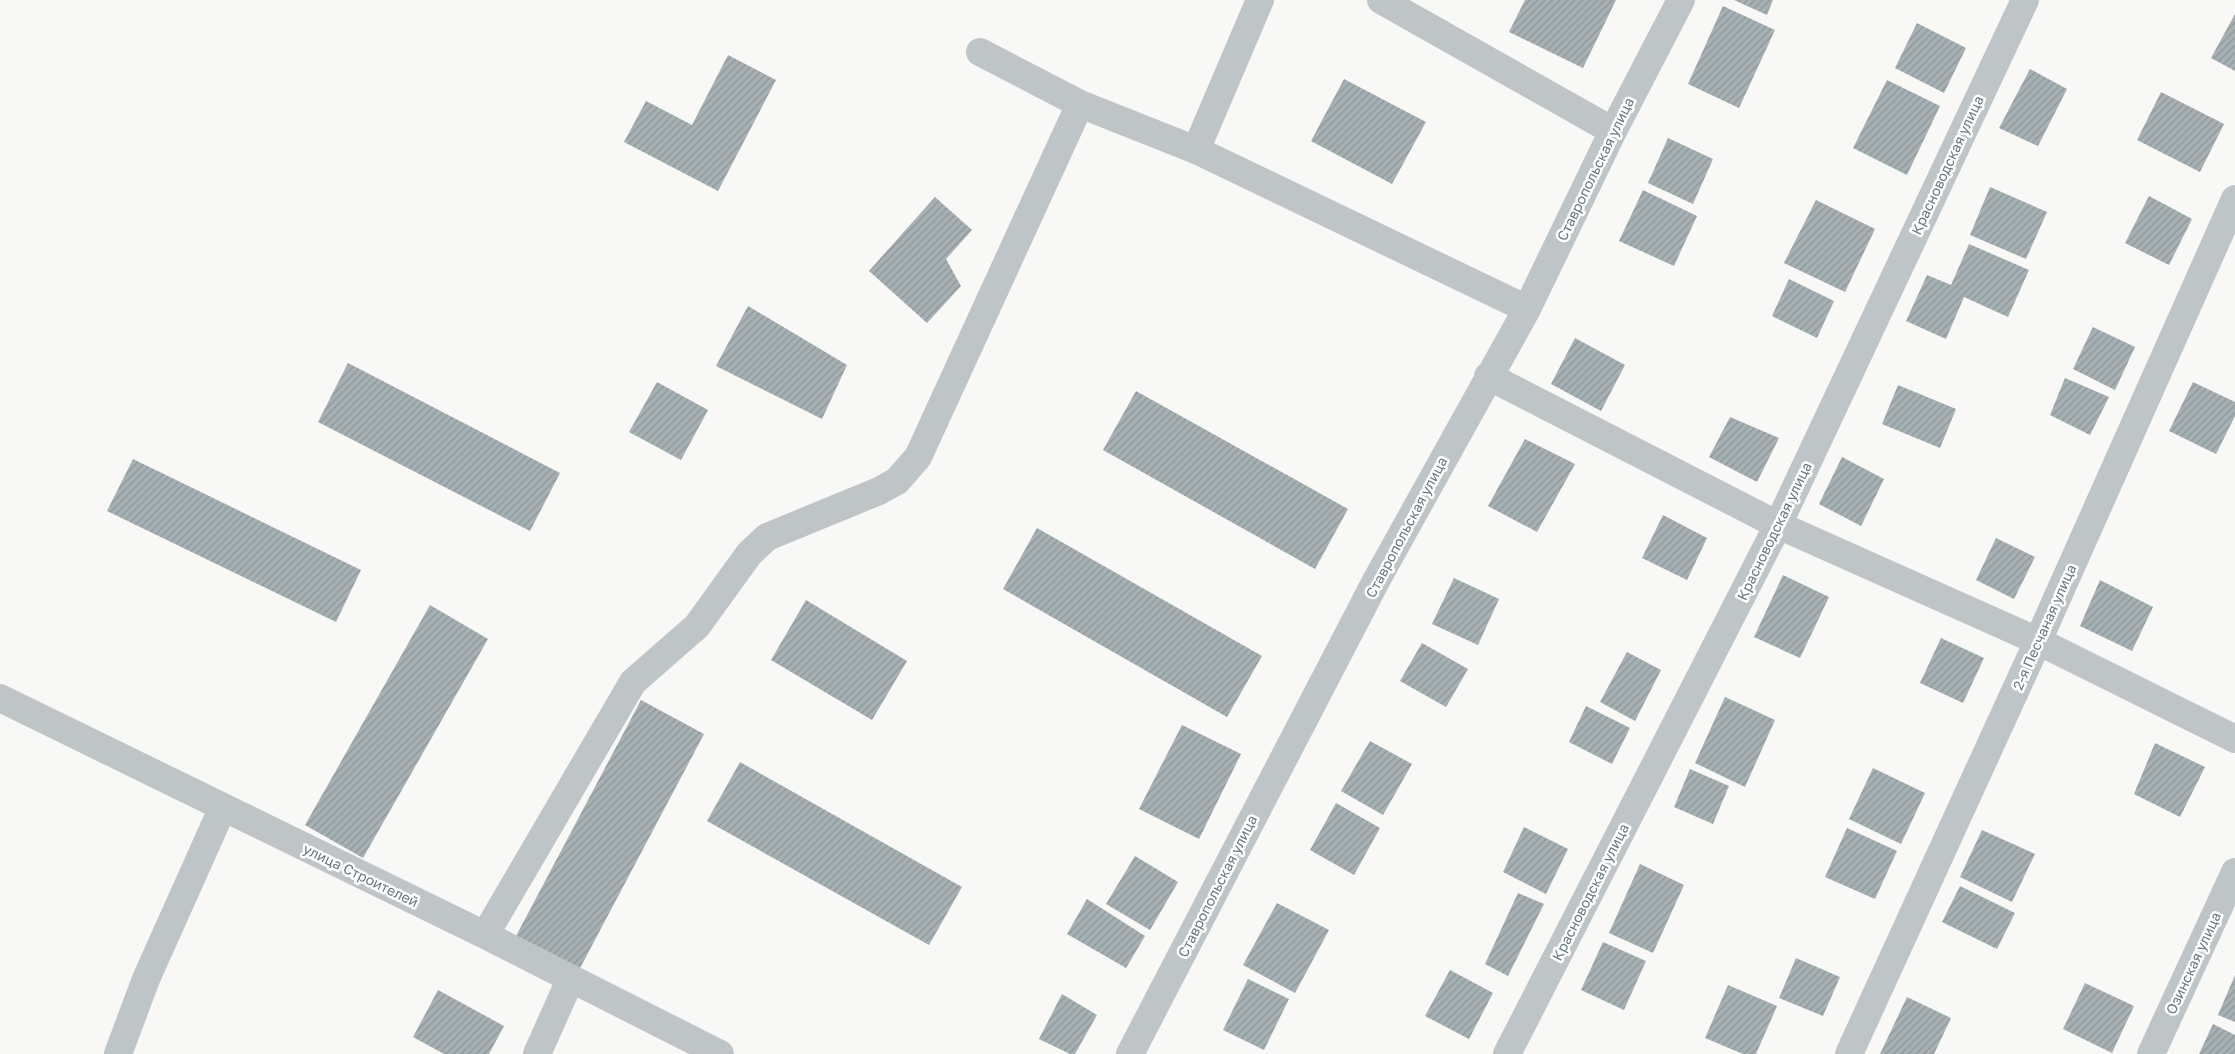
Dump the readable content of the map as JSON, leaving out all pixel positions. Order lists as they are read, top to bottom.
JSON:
{
  "streets": {
    "street": [
      "Красноводская улица",
      "Ставропольская улица",
      "2-я Песчаная улица",
      "улица Строителей",
      "Озинская улица"
    ]
  }
}
